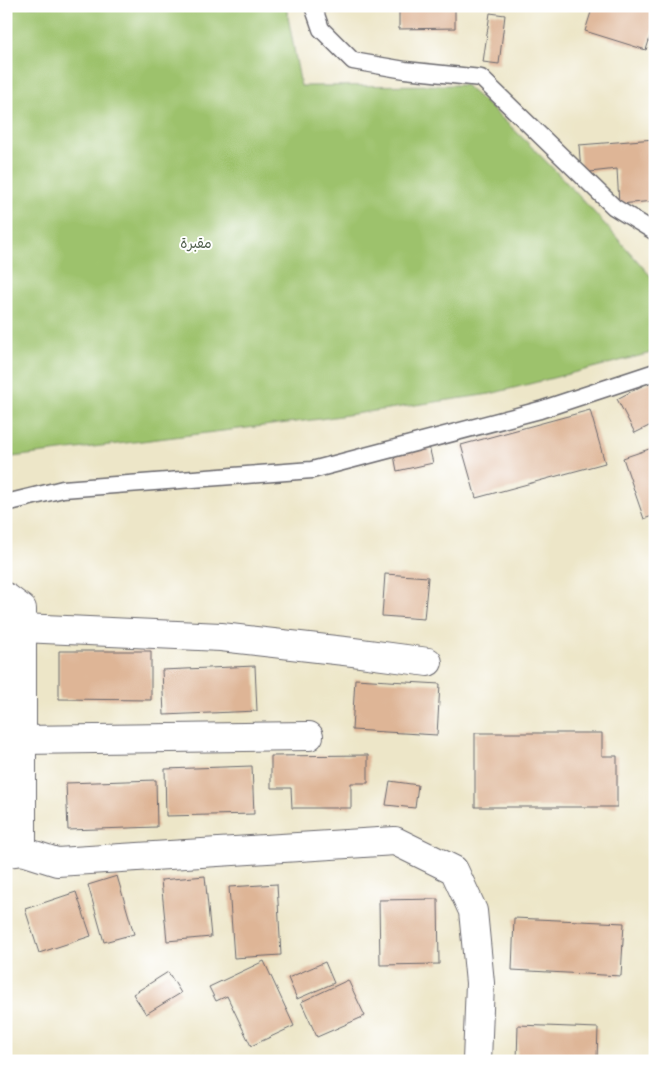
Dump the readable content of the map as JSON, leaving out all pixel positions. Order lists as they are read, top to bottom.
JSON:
{
  "parks": ["مقبرة"]
}
